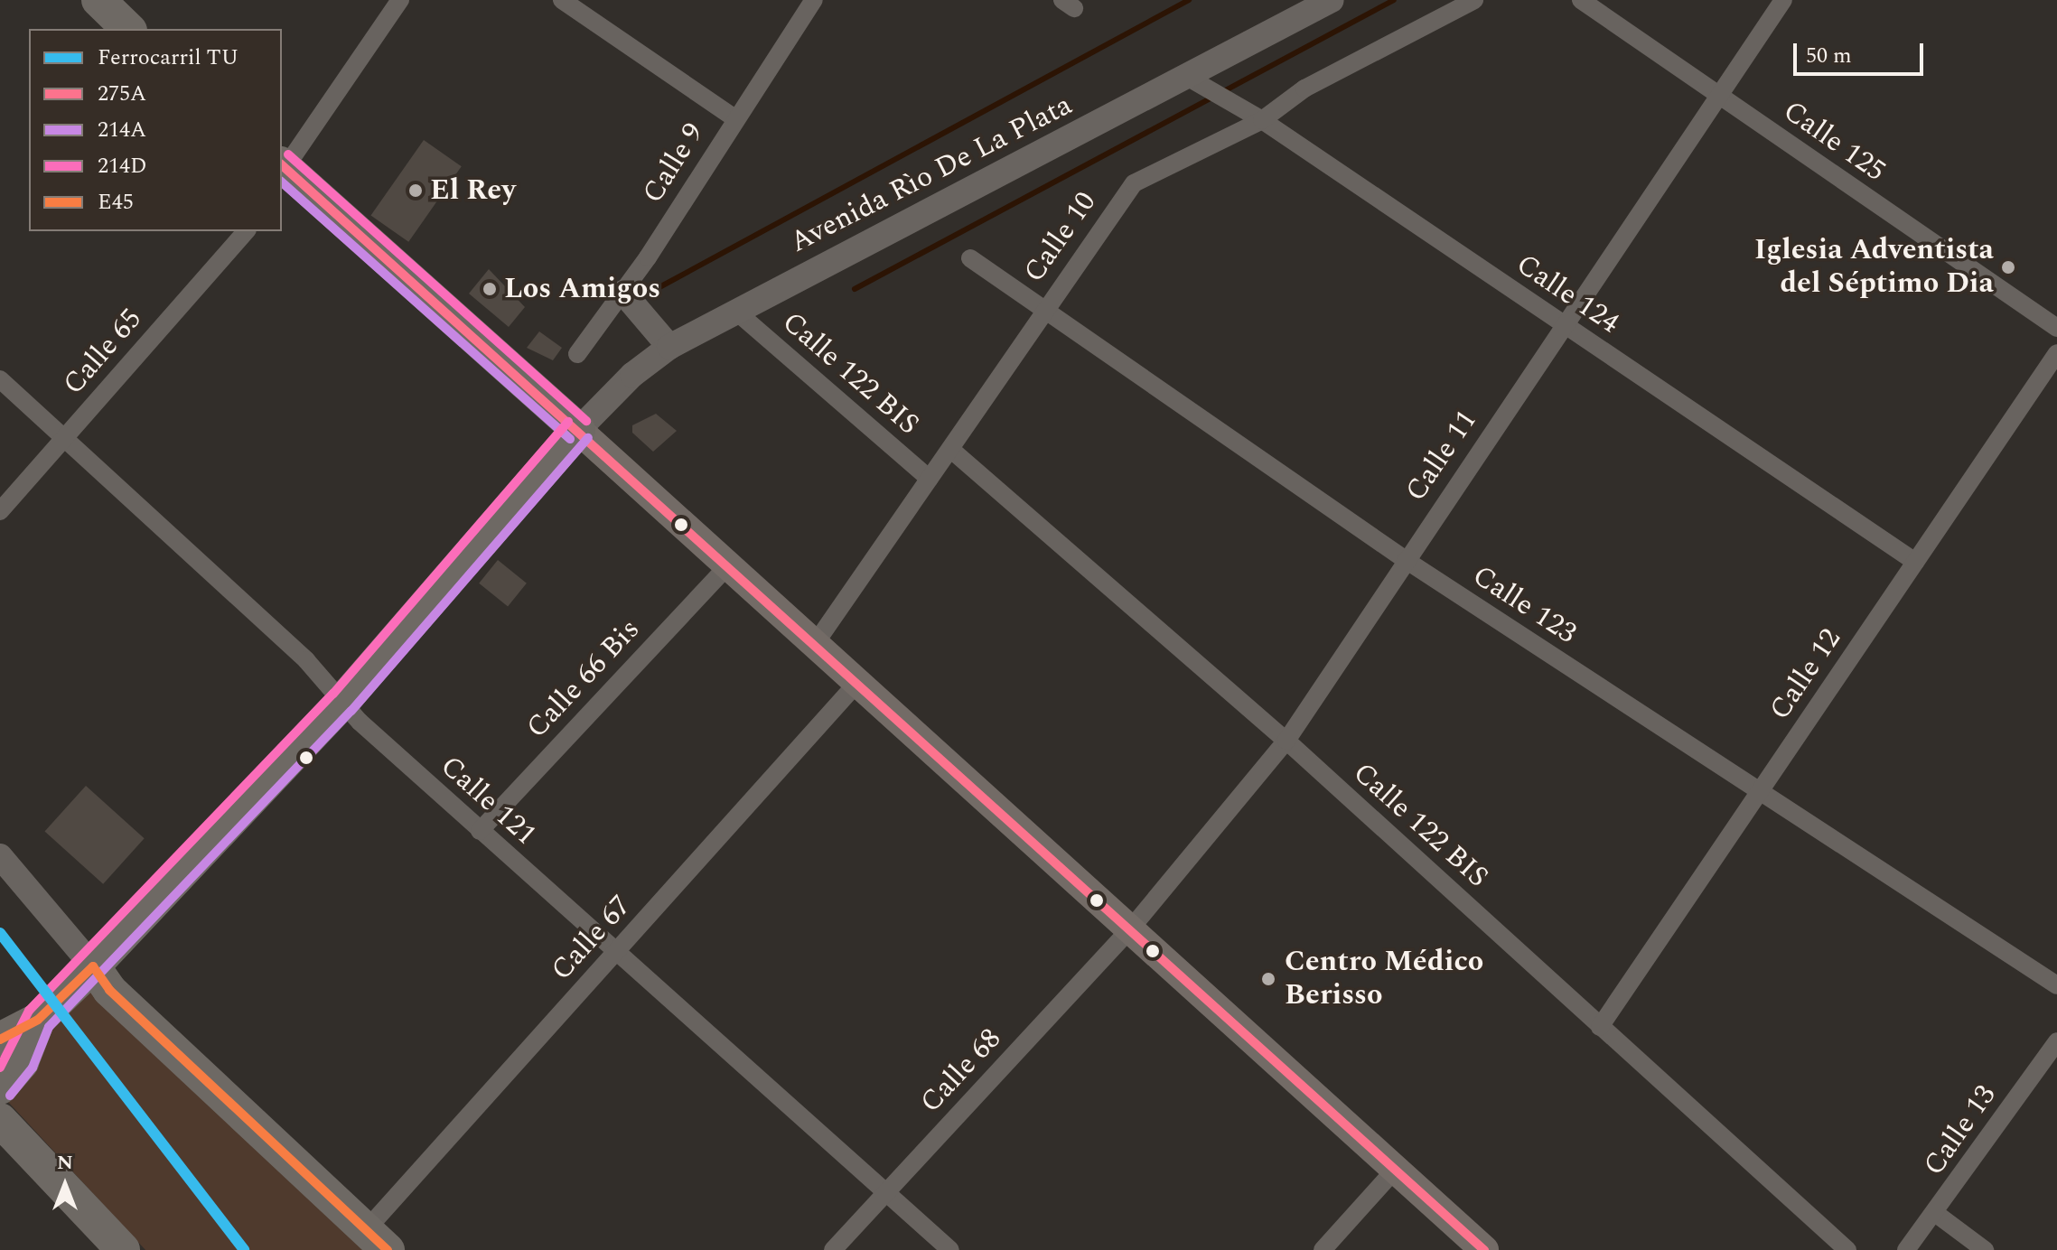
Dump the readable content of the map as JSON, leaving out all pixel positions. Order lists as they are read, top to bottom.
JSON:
{
  "streets": {
    "main road": ["Avenida Rìo De La Plata"],
    "street": [
      "Calle 125",
      "Calle 9",
      "Calle 10",
      "Calle 124",
      "Calle 65",
      "Calle 122 BIS",
      "Calle 11",
      "Calle 123",
      "Calle 12",
      "Calle 66 Bis",
      "Calle 121",
      "Calle 67",
      "Calle 68",
      "Calle 13"
    ]
  },
  "crossings": [
    ["Calle 125", "Calle 11"],
    ["Avenida Rìo De La Plata", "Calle 124"],
    ["Avenida Rìo De La Plata", "Calle 122 BIS"],
    ["Calle 10", "Calle 124"],
    ["Calle 10", "Calle 122 BIS"],
    ["Calle 10", "Calle 123"],
    ["Calle 124", "Calle 11"],
    ["Calle 124", "Calle 12"],
    ["Calle 65", "Calle 121"],
    ["Calle 122 BIS", "Calle 11"],
    ["Calle 122 BIS", "Calle 12"],
    ["Calle 11", "Calle 123"],
    ["Calle 11", "Calle 68"],
    ["Calle 123", "Calle 12"],
    ["Calle 66 Bis", "Calle 121"],
    ["Calle 121", "Calle 67"],
    ["Calle 121", "Calle 68"]
  ],
  "places": [
    "El Rey",
    "Iglesia Adventista del Séptimo Dia",
    "Los Amigos",
    "Centro Médico Berisso"
  ],
  "lines": [
    "transit line 214D",
    "transit line 275A",
    "transit line 214A",
    "rail line TU",
    "transit line E45"
  ],
  "legend": [
    "Ferrocarril TU",
    "275A",
    "214A",
    "214D",
    "E45"
  ],
  "scale_bar": "50 m",
  "north": "top"
}
